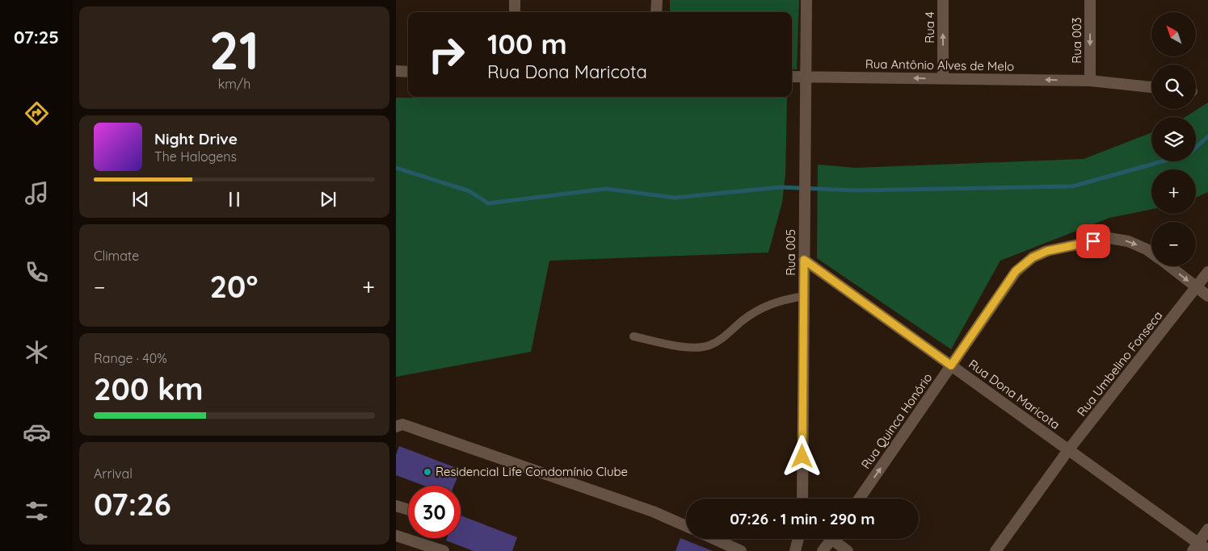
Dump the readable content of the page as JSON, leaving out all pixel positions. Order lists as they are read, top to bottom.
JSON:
{
  "streets": {
    "street": [
      "Rua 4",
      "Rua 003",
      "Rua Antônio Alves de Melo",
      "Rua 005",
      "Rua Umbelino Fonseca",
      "Rua Dona Maricota",
      "Rua Quinca Honório"
    ]
  },
  "crossings": [
    ["Rua 4", "Rua Antônio Alves de Melo"],
    ["Rua 003", "Rua Antônio Alves de Melo"],
    ["Rua Antônio Alves de Melo", "Rua 005"],
    ["Rua 005", "Rua Dona Maricota"],
    ["Rua Umbelino Fonseca", "Rua Dona Maricota"],
    ["Rua Umbelino Fonseca", "Rua Quinca Honório"],
    ["Rua Dona Maricota", "Rua Quinca Honório"]
  ],
  "one_way": [
    "Rua 4",
    "Rua 003",
    "Rua Antônio Alves de Melo",
    "Rua Quinca Honório"
  ],
  "places": ["Residencial Life Condomínio Clube"],
  "north": "top left",
  "page": {
    "tabs": "07:25",
    "tile": [
      ["21", "km/h"],
      "Climate",
      ["Range · 40%", "200 km"],
      ["Arrival", "07:26"]
    ],
    "map_buttons": ["+", "−"],
    "turn": ["100 m", "Rua Dona Maricota"],
    "song": ["Night Drive", "The Halogens"],
    "heat": ["−", "20°", "+"],
    "limit": "30",
    "trip": "07:26 · 1 min · 290 m"
  }
}
